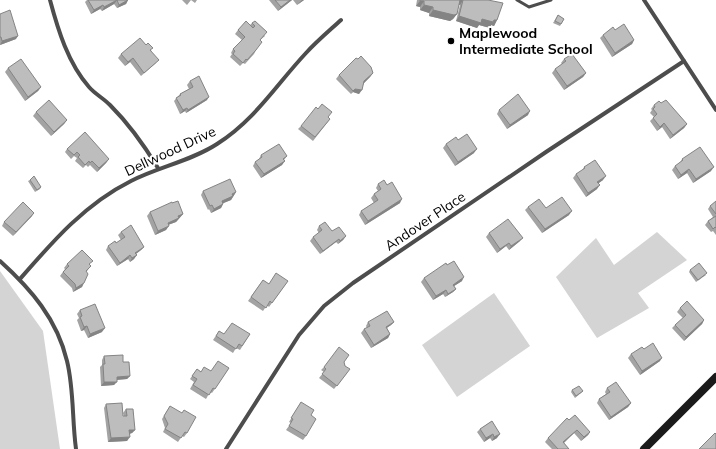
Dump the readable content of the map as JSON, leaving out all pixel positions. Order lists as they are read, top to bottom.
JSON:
{
  "streets": {
    "street": ["Dellwood Drive", "Andover Place"]
  },
  "places": ["Maplewood Intermediate School"]
}
